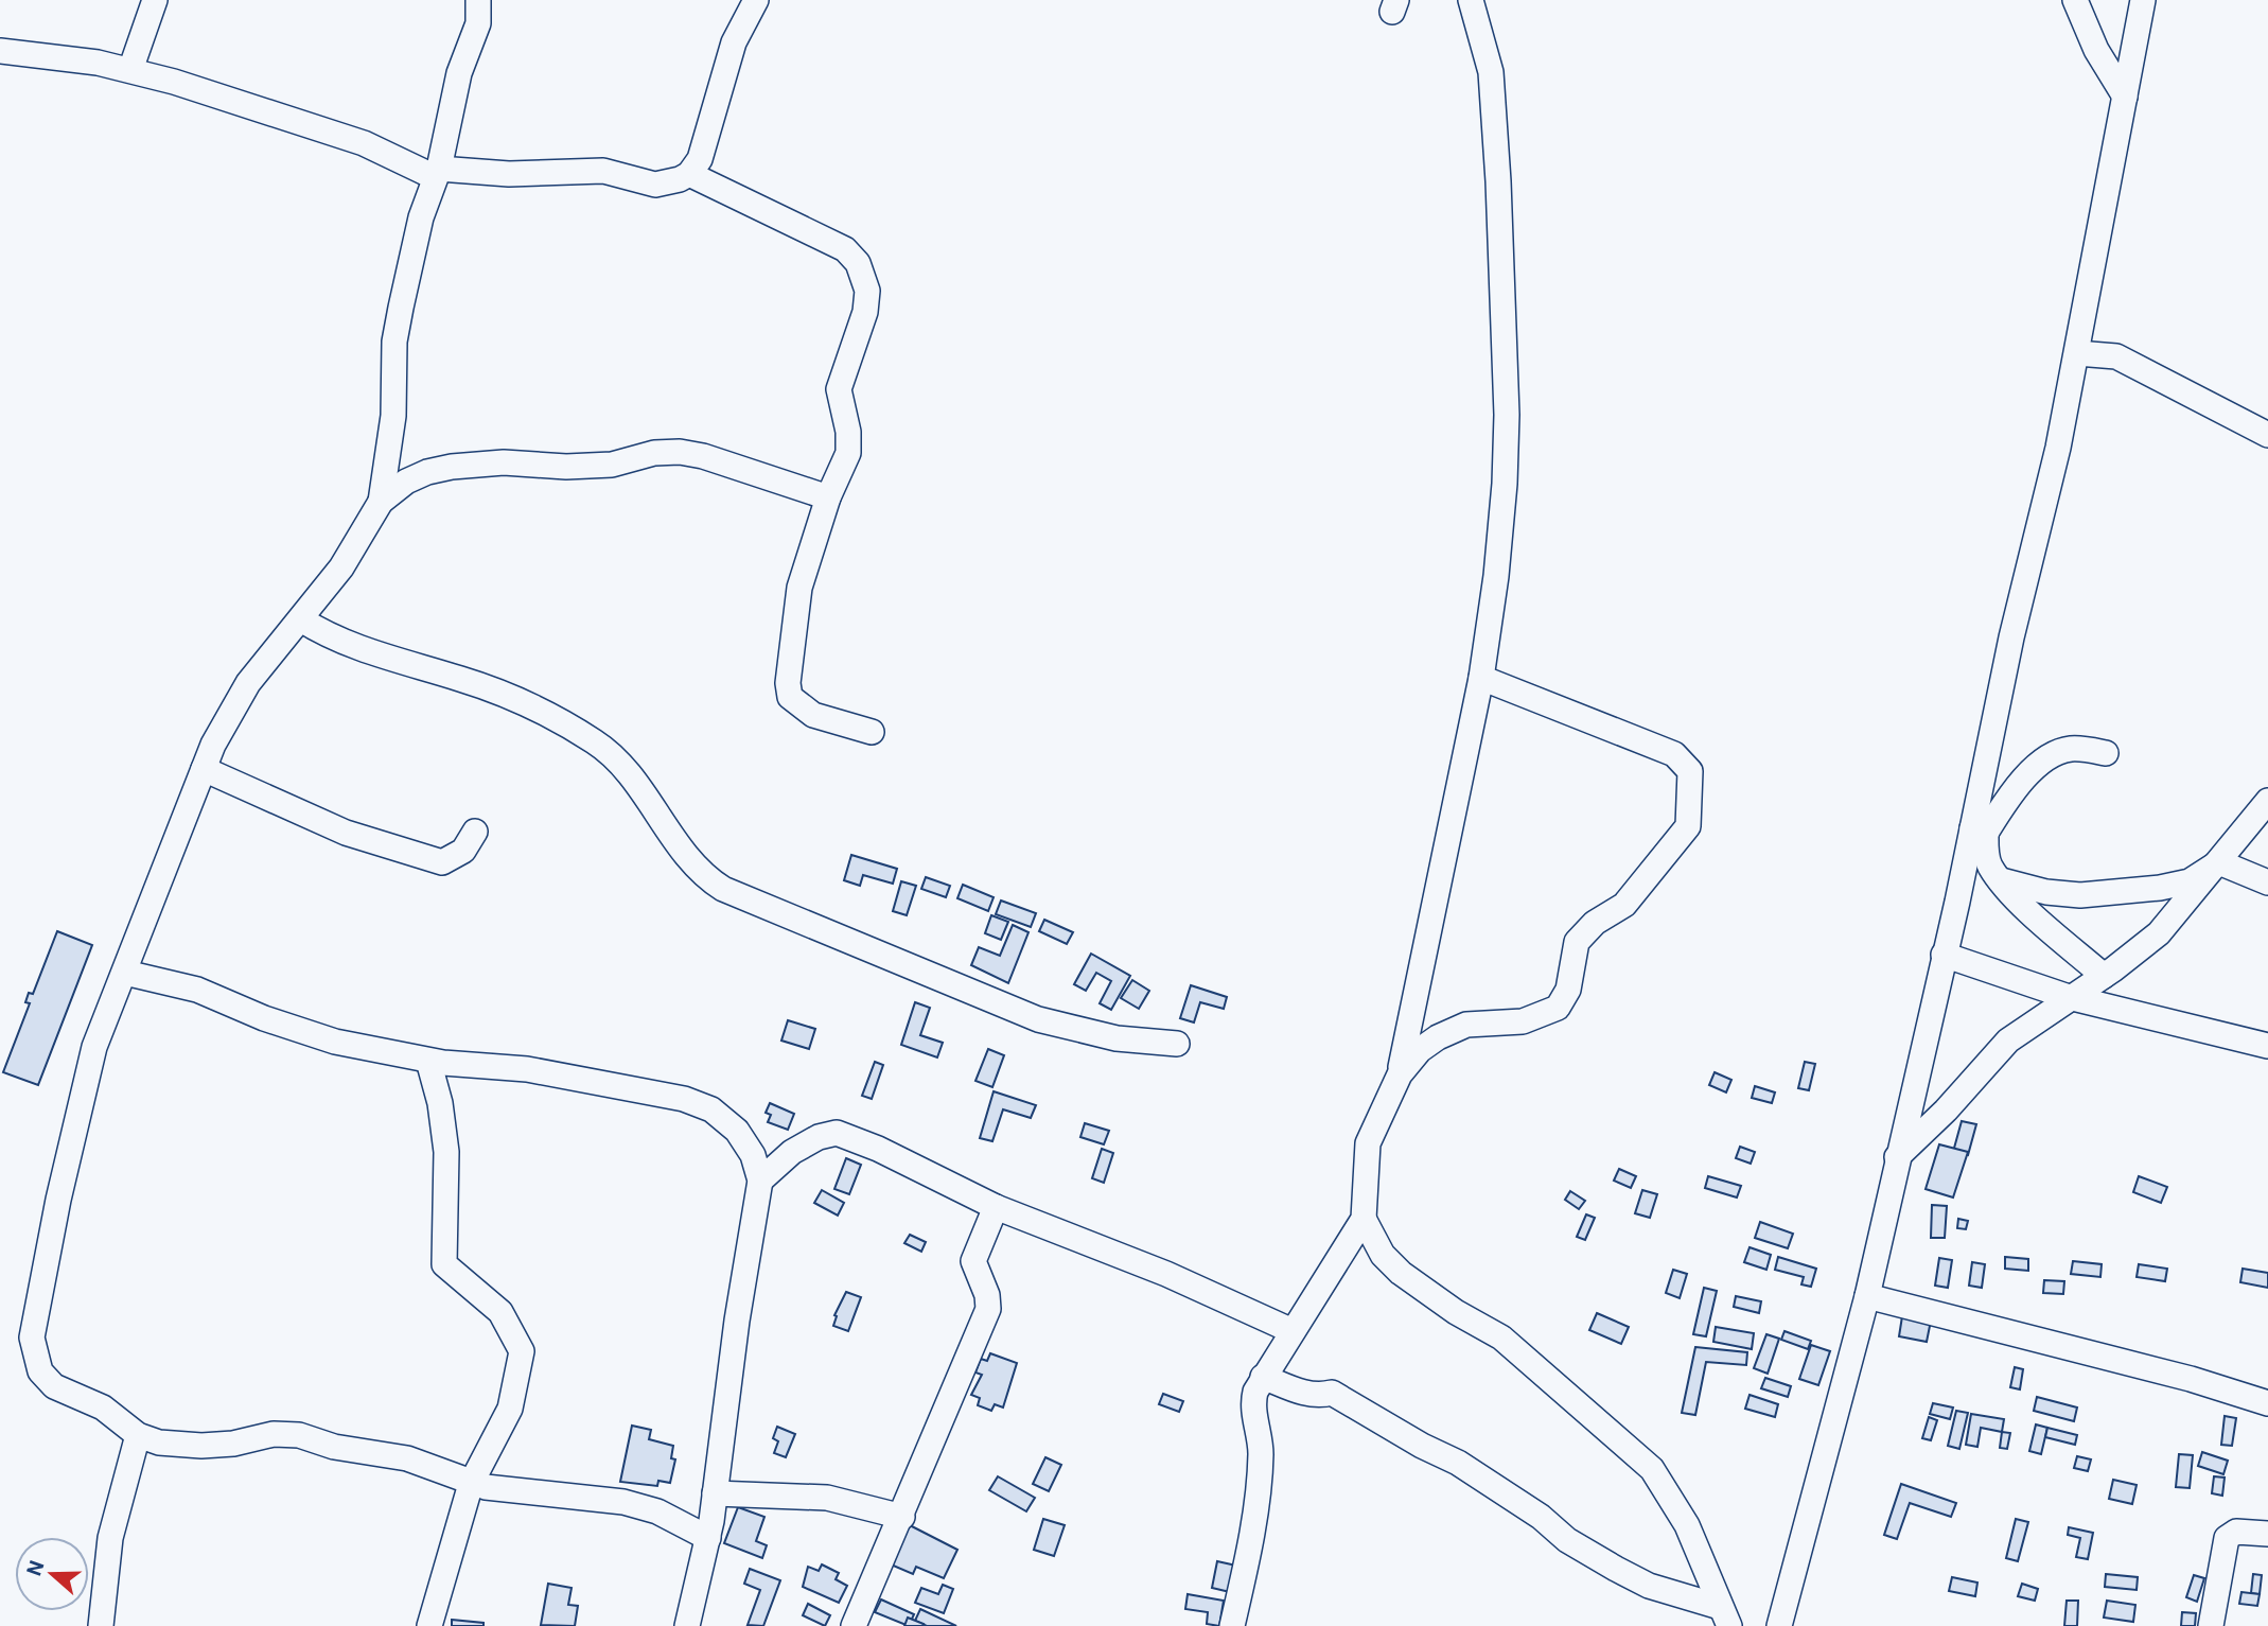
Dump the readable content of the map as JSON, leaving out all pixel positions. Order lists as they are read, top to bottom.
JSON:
{
  "north": "left"
}
